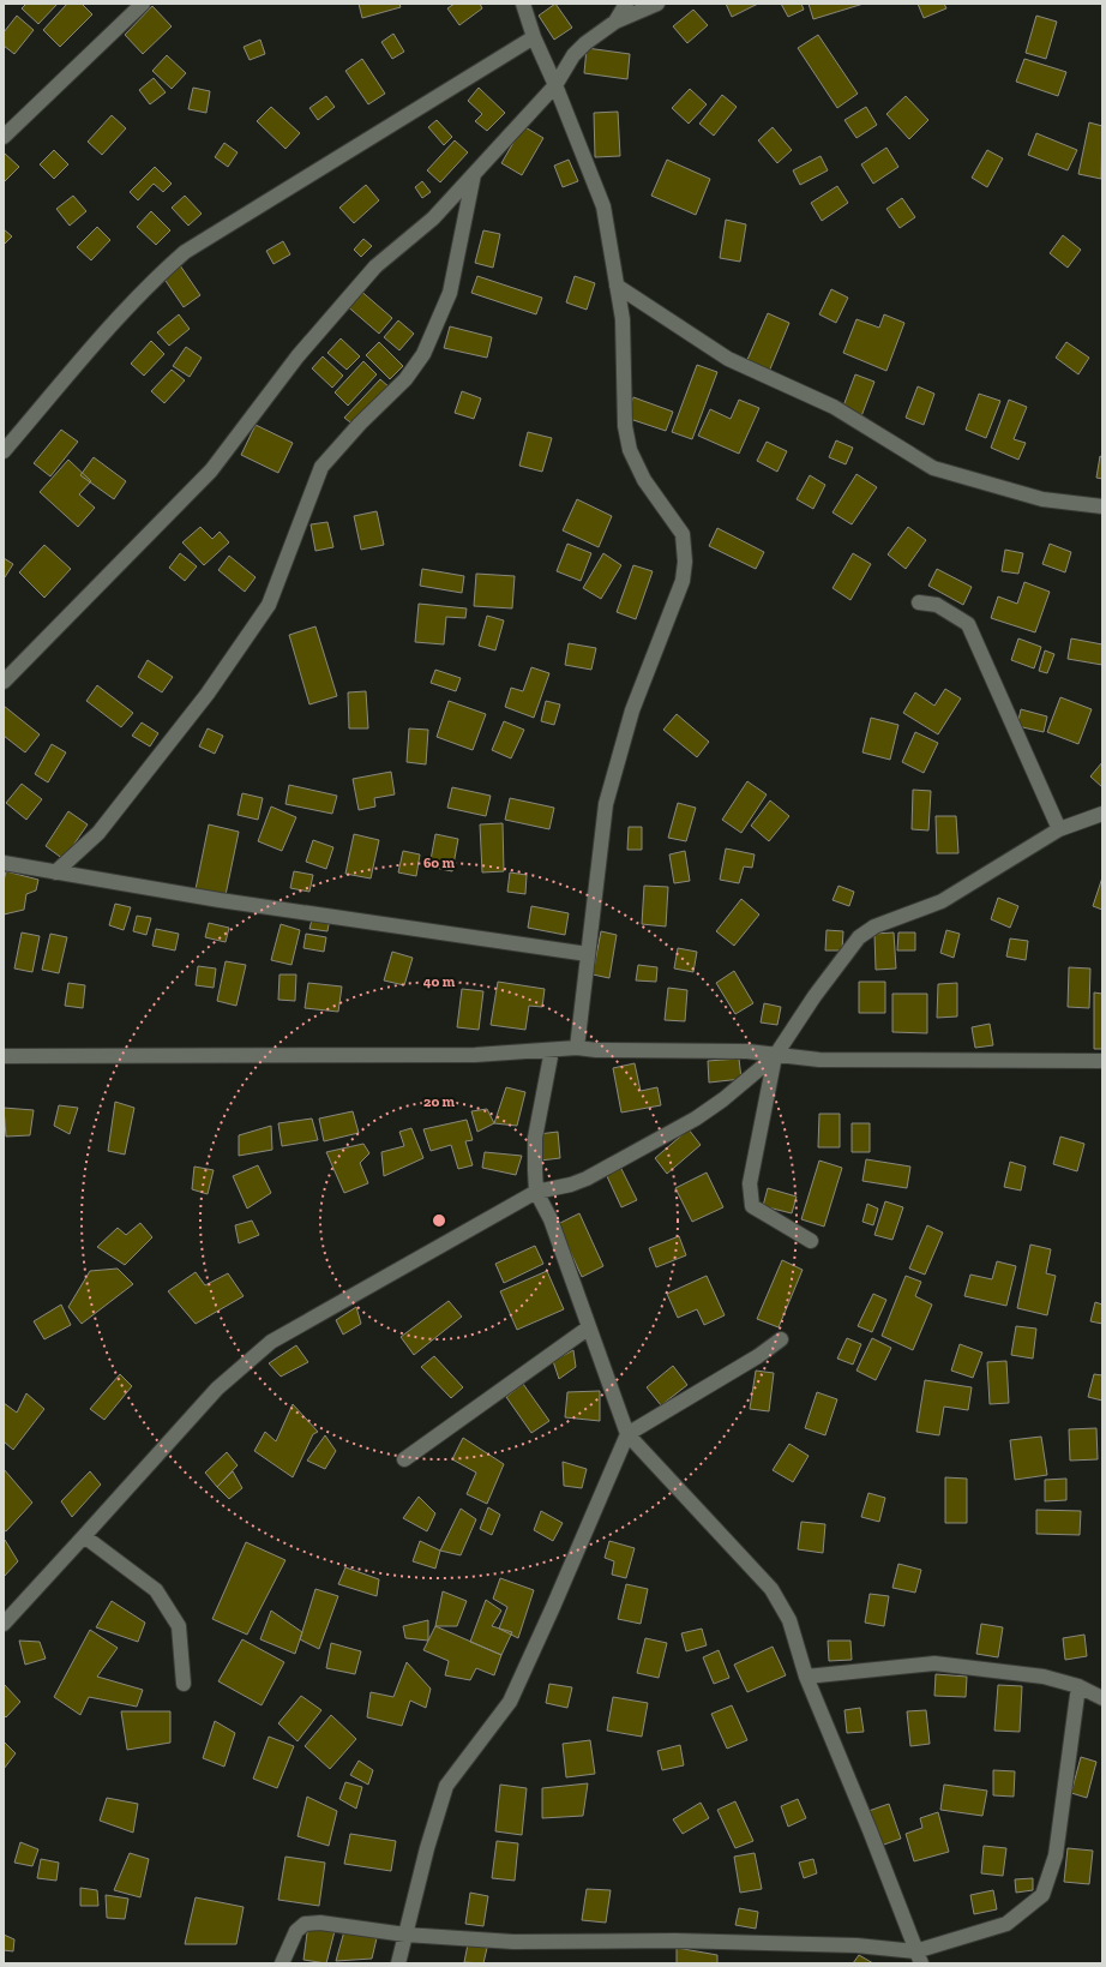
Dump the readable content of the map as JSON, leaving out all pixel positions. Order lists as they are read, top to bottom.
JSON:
{
  "rings": ["60 m", "40 m", "20 m"]
}
